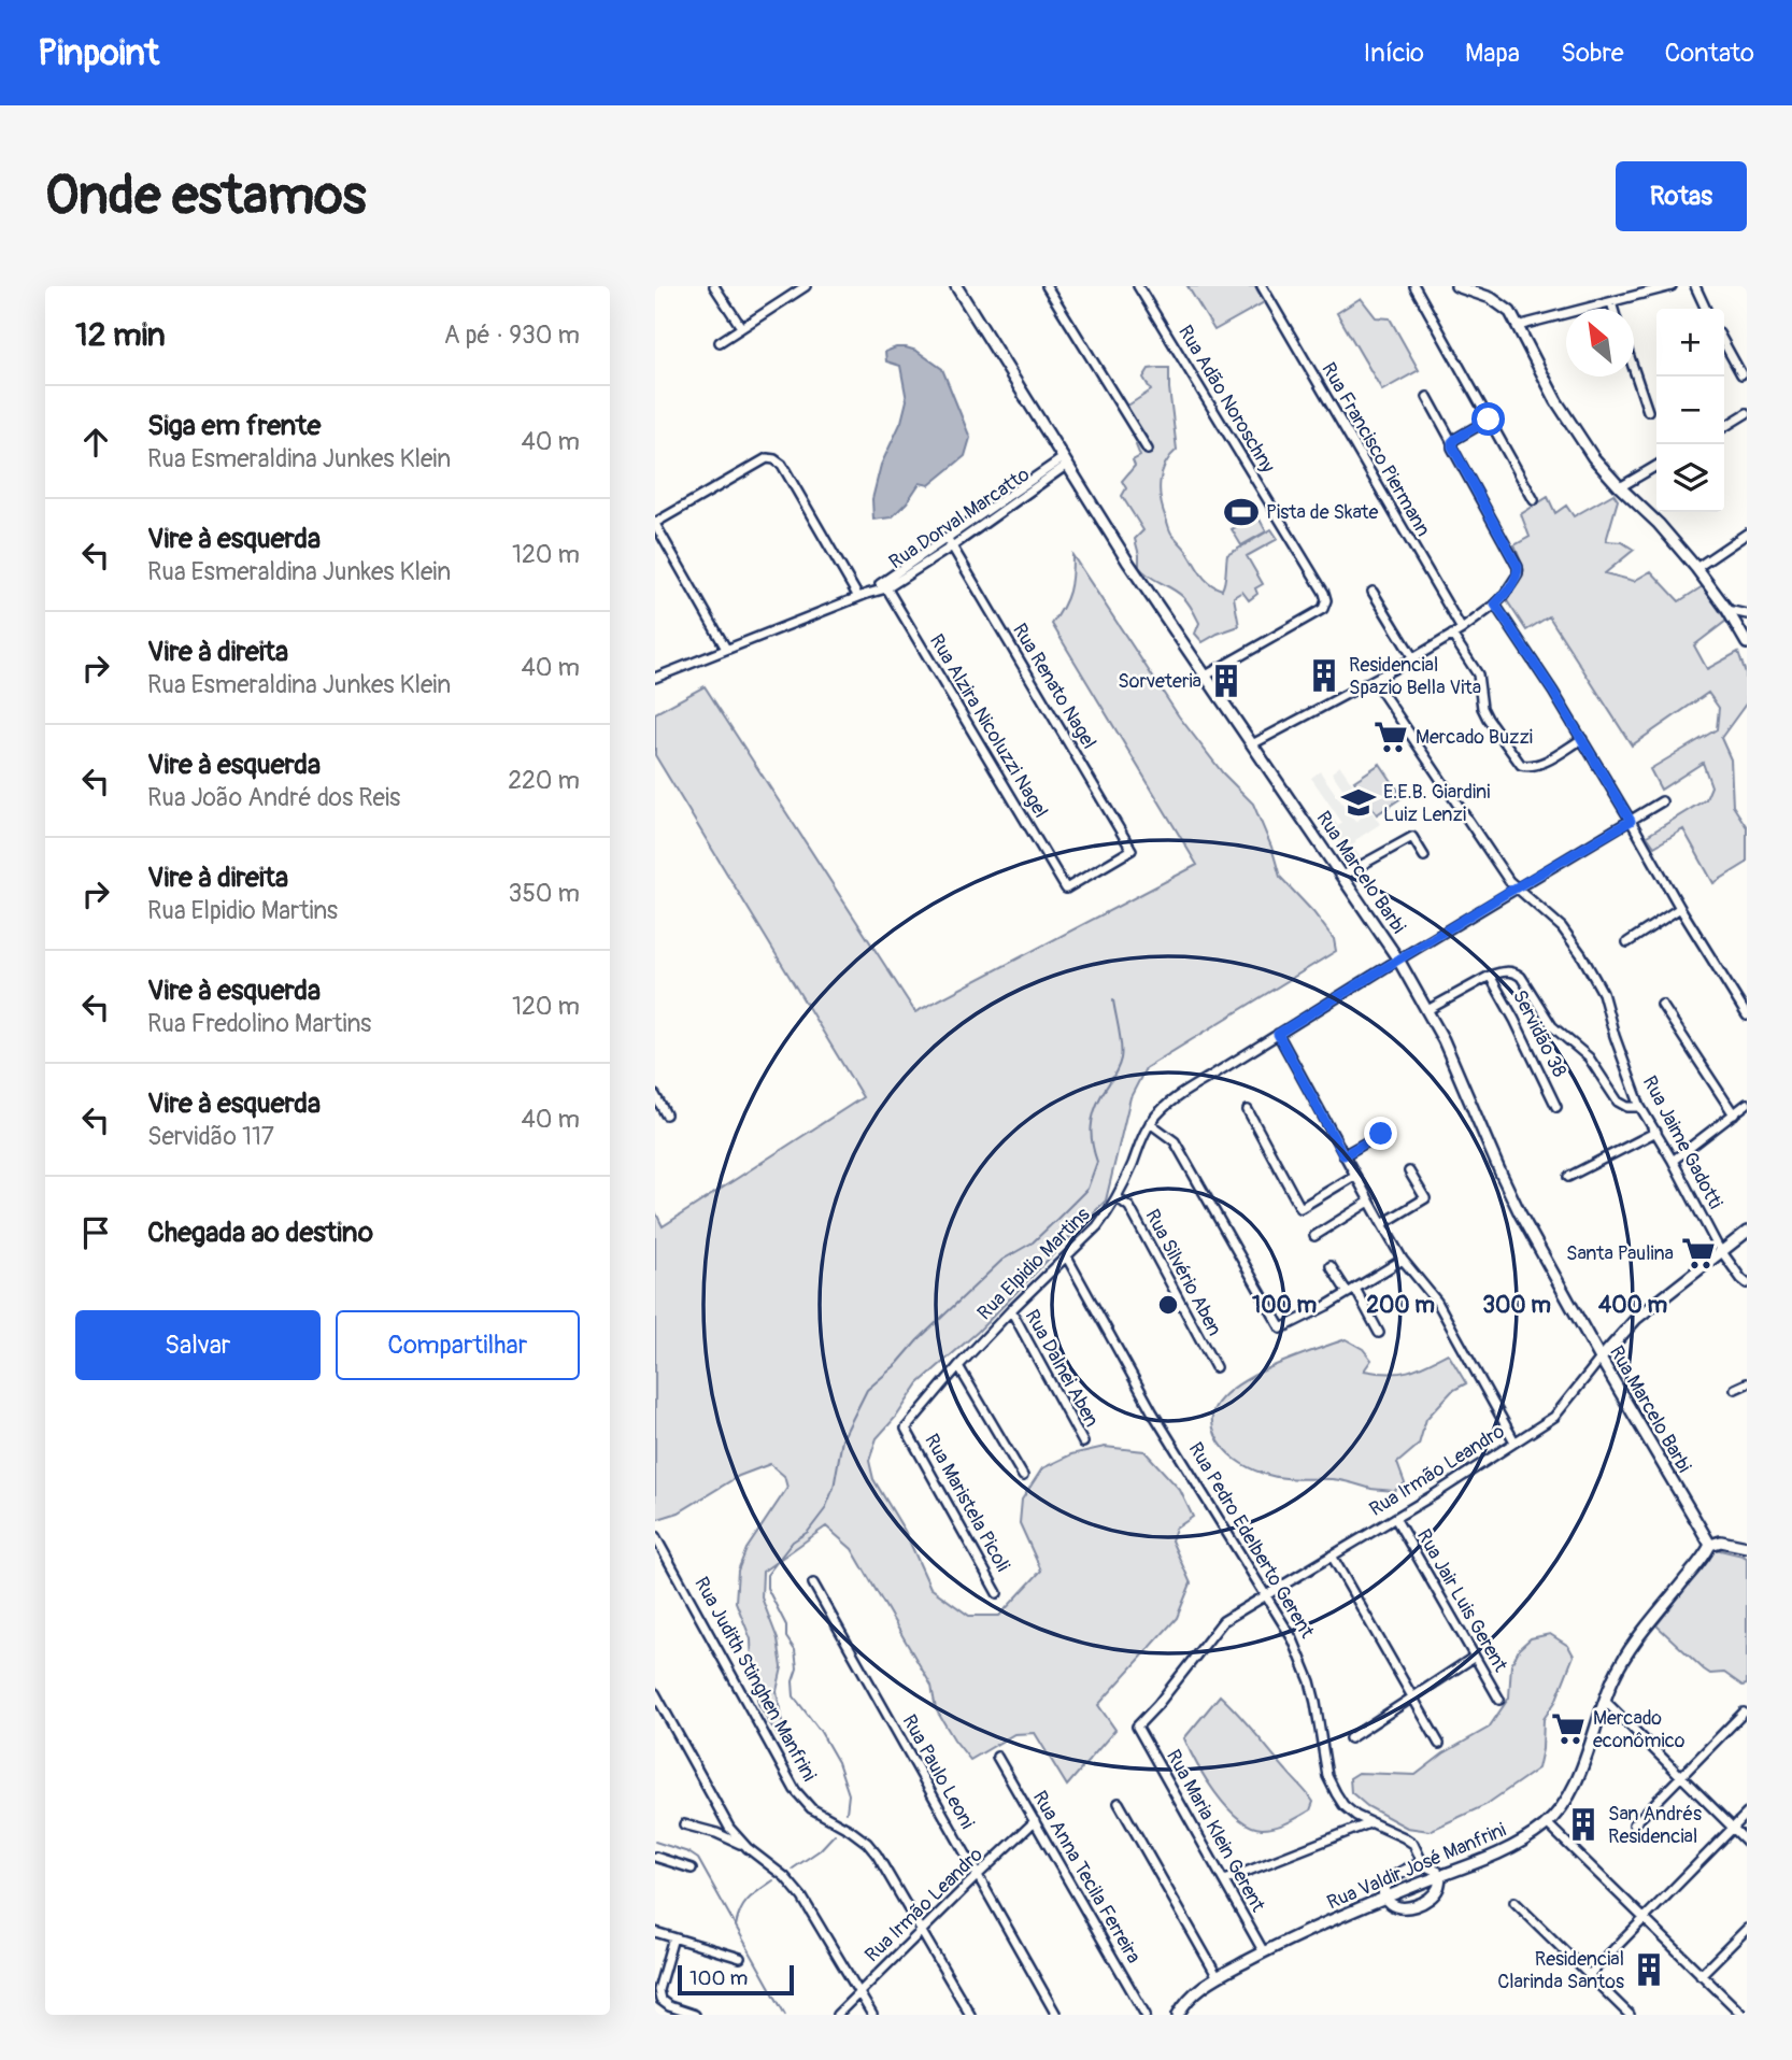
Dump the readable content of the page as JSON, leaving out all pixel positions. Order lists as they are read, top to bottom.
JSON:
{
  "streets": {
    "street": [
      "Rua Adão Noroschny",
      "Rua Francisco Piermann",
      "Rua Dorval Marcatto",
      "Rua Renato Nagel",
      "Rua Alzira Nicoluzzi Nagel",
      "Rua Marcelo Barbi",
      "Servidão 38",
      "Rua Jaime Gadotti",
      "Rua Elpidio Martins",
      "Rua Silvério Aben",
      "Rua Dalnei Aben",
      "Rua Irmão Leandro",
      "Rua Maristela Picoli",
      "Rua Pedro Edelberto Gerent",
      "Rua Jair Luis Gerent",
      "Rua Judith Stinghen Manfrini",
      "Rua Paulo Leoni",
      "Rua Maria Klein Gerent",
      "Rua Valdir José Manfrini",
      "Rua Anna Tecila Ferreira"
    ]
  },
  "crossings": [
    ["Rua Adão Noroschny", "Rua Marcelo Barbi"],
    ["Rua Dorval Marcatto", "Rua Renato Nagel"],
    ["Rua Dorval Marcatto", "Rua Alzira Nicoluzzi Nagel"],
    ["Rua Dorval Marcatto", "Rua Marcelo Barbi"],
    ["Rua Renato Nagel", "Rua Alzira Nicoluzzi Nagel"],
    ["Rua Marcelo Barbi", "Rua Elpidio Martins"],
    ["Rua Marcelo Barbi", "Rua Irmão Leandro"],
    ["Rua Marcelo Barbi", "Rua Valdir José Manfrini"],
    ["Rua Jaime Gadotti", "Rua Elpidio Martins"],
    ["Rua Jaime Gadotti", "Rua Irmão Leandro"],
    ["Rua Elpidio Martins", "Rua Silvério Aben"],
    ["Rua Elpidio Martins", "Rua Dalnei Aben"],
    ["Rua Elpidio Martins", "Rua Maristela Picoli"],
    ["Rua Elpidio Martins", "Rua Pedro Edelberto Gerent"],
    ["Rua Irmão Leandro", "Rua Pedro Edelberto Gerent"],
    ["Rua Irmão Leandro", "Rua Jair Luis Gerent"],
    ["Rua Irmão Leandro", "Rua Judith Stinghen Manfrini"],
    ["Rua Irmão Leandro", "Rua Paulo Leoni"],
    ["Rua Irmão Leandro", "Rua Maria Klein Gerent"],
    ["Rua Irmão Leandro", "Rua Anna Tecila Ferreira"],
    ["Rua Maria Klein Gerent", "Rua Valdir José Manfrini"]
  ],
  "places": {
    "sports": ["Pista de Skate"],
    "building": [
      "Residencial Spazio Bella Vita",
      "Sorveteria",
      "San Andrés Residencial",
      "Residencial Clarinda Santos"
    ],
    "supermarket": ["Mercado Buzzi", "Santa Paulina", "Mercado econômico"],
    "school or university": ["E.E.B. Giardini Luiz Lenzi"]
  },
  "scale_bar": "100 m",
  "north": "top left",
  "page": {
    "header": "Pinpoint",
    "nav": [
      "Início",
      "Mapa",
      "Sobre",
      "Contato"
    ],
    "buttons": [
      "Rotas",
      ["Salvar", "Compartilhar"]
    ],
    "title": "Onde estamos",
    "heading": ["12 min", "A pé · 930 m"],
    "map_buttons": ["+", "−"],
    "list": [
      ["Siga em frente", "Rua Esmeraldina Junkes Klein", "40 m"],
      ["Vire à esquerda", "Rua Esmeraldina Junkes Klein", "120 m"],
      ["Vire à direita", "Rua Esmeraldina Junkes Klein", "40 m"],
      ["Vire à esquerda", "Rua João André dos Reis", "220 m"],
      ["Vire à direita", "Rua Elpidio Martins", "350 m"],
      ["Vire à esquerda", "Rua Fredolino Martins", "120 m"],
      ["Vire à esquerda", "Servidão 117", "40 m"],
      "Chegada ao destino"
    ],
    "scale": "100 m"
  },
  "rings": [
    "100 m",
    "200 m",
    "300 m",
    "400 m"
  ]
}
